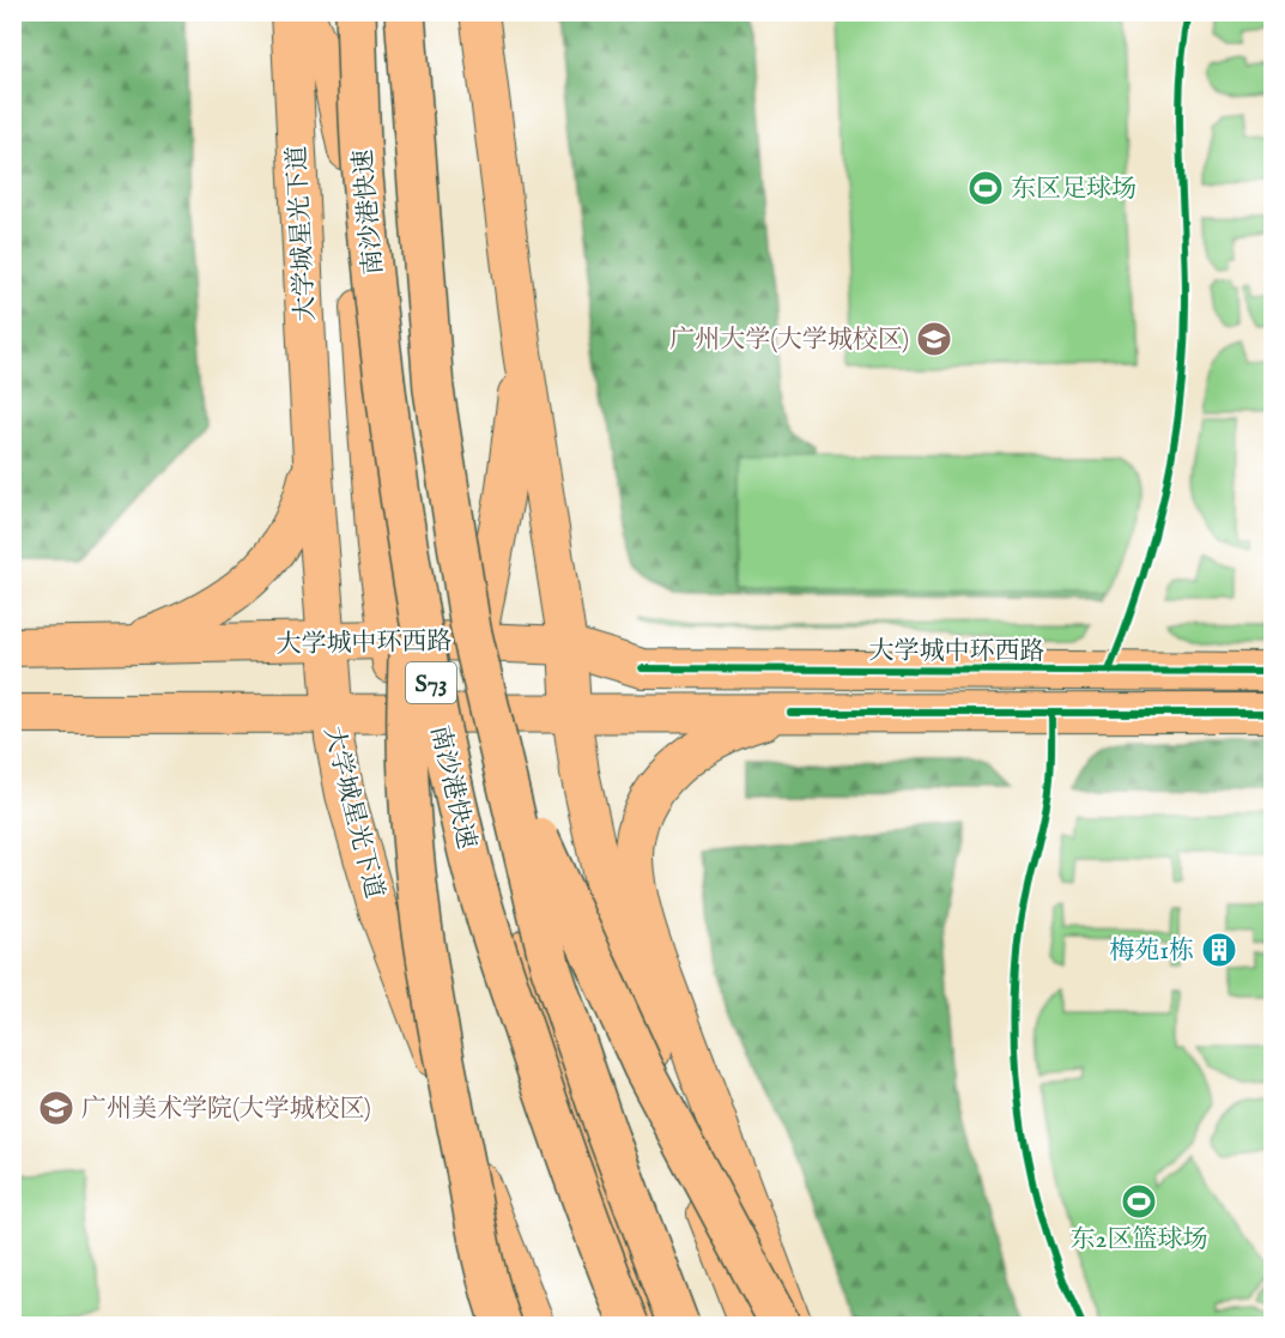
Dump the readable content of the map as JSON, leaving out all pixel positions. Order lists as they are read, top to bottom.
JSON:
{
  "streets": {
    "highway": ["南沙港快速", "S73"],
    "main road": ["大学城星光下道", "大学城中环西路"]
  },
  "crossings": [
    ["大学城星光下道", "大学城中环西路"]
  ],
  "places": {
    "sports": ["东区足球场", "东2区篮球场"],
    "school or university": ["广州大学(大学城校区)", "广州美术学院(大学城校区)"],
    "building": ["梅苑1栋"]
  }
}
